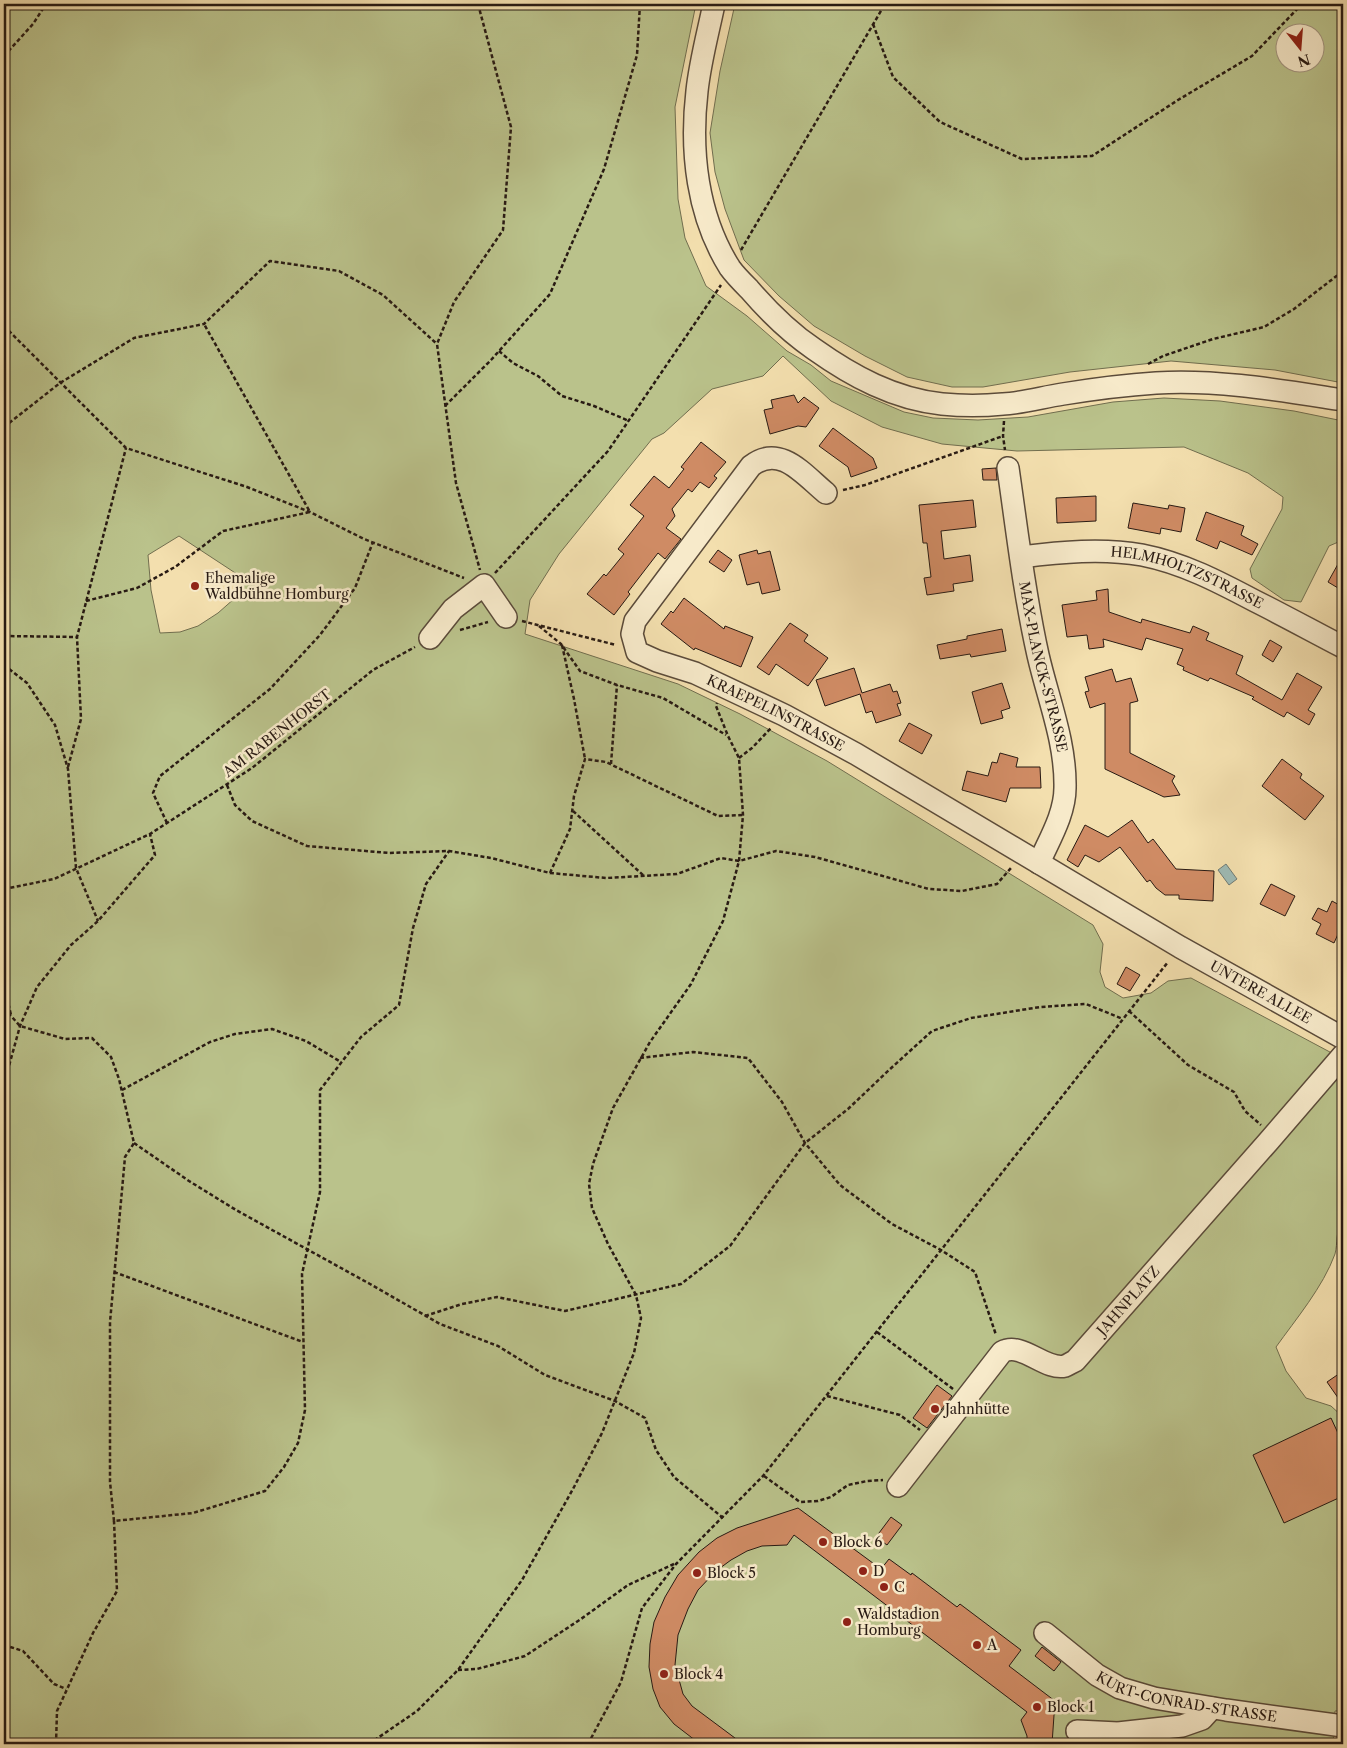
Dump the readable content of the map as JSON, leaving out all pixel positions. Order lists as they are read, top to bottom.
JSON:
{
  "streets": {
    "street": [
      "HELMHOLTZSTRASSE",
      "MAX-PLANCK-STRASSE",
      "KRAEPELINSTRASSE",
      "UNTERE ALLEE",
      "JAHNPLATZ",
      "KURT-CONRAD-STRASSE"
    ],
    "path": ["AM RABENHORST"]
  },
  "crossings": [
    ["HELMHOLTZSTRASSE", "MAX-PLANCK-STRASSE"],
    ["MAX-PLANCK-STRASSE", "KRAEPELINSTRASSE"],
    ["KRAEPELINSTRASSE", "UNTERE ALLEE"]
  ],
  "places": [
    "Ehemalige Waldbühne Homburg",
    "Jahnhütte",
    "Block 6",
    "D",
    "Block 5",
    "C",
    "Waldstadion Homburg",
    "A",
    "Block 4",
    "Block 1"
  ],
  "north": "bottom"
}
